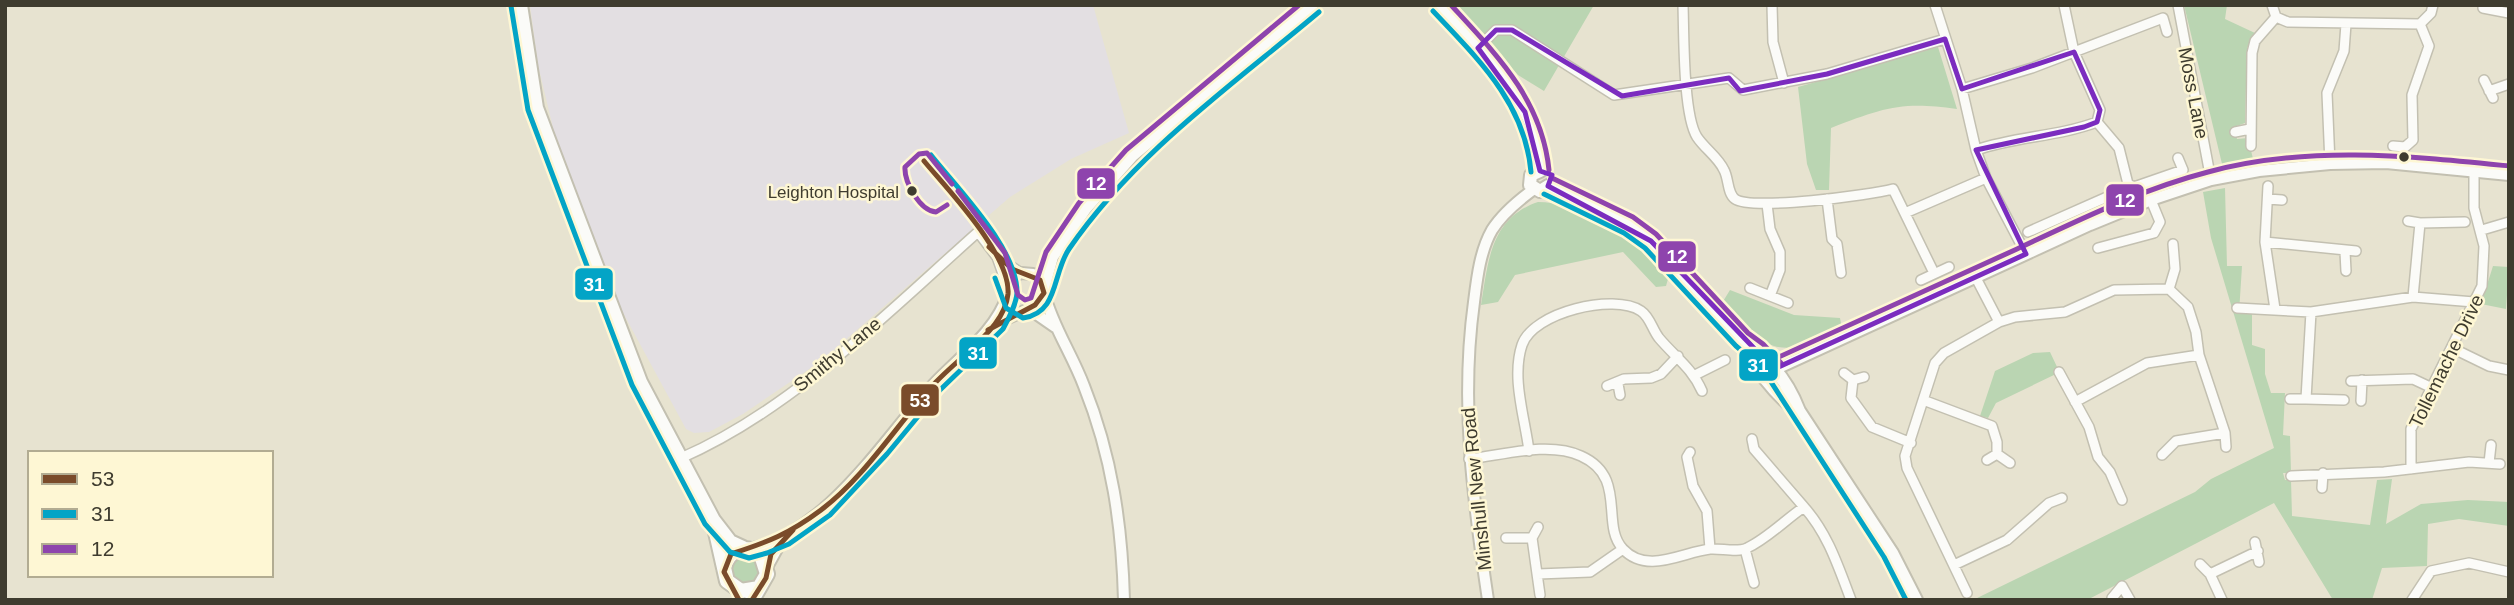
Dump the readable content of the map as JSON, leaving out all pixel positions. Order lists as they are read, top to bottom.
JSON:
{
  "streets": {
    "street": [
      "Moss Lane",
      "Smithy Lane",
      "Tollemache Drive",
      "Minshull New Road"
    ]
  },
  "places": ["Leighton Hospital"],
  "lines": ["transit line 12", "transit line 31", "transit line 53"],
  "legend": ["53", "31", "12"]
}
